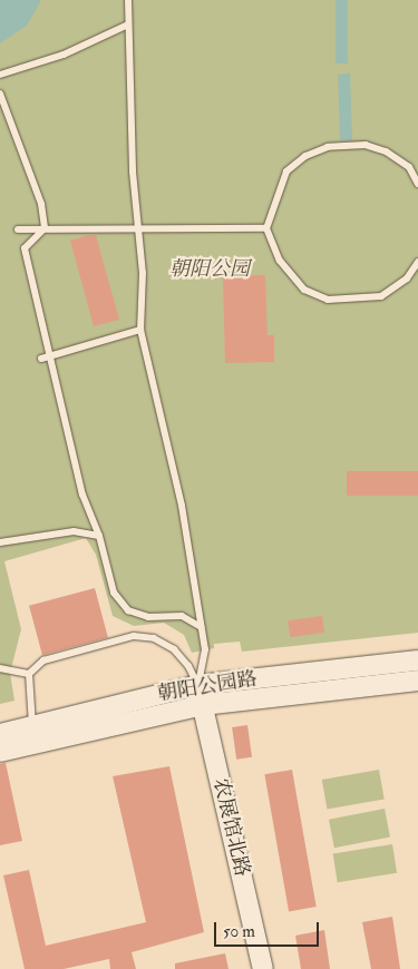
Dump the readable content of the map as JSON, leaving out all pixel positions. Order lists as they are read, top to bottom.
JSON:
{
  "streets": {
    "main road": ["朝阳公园路", "农展馆北路"]
  },
  "crossings": [
    ["朝阳公园路", "农展馆北路"]
  ],
  "parks": ["朝阳公园"],
  "scale_bar": "50 m"
}
